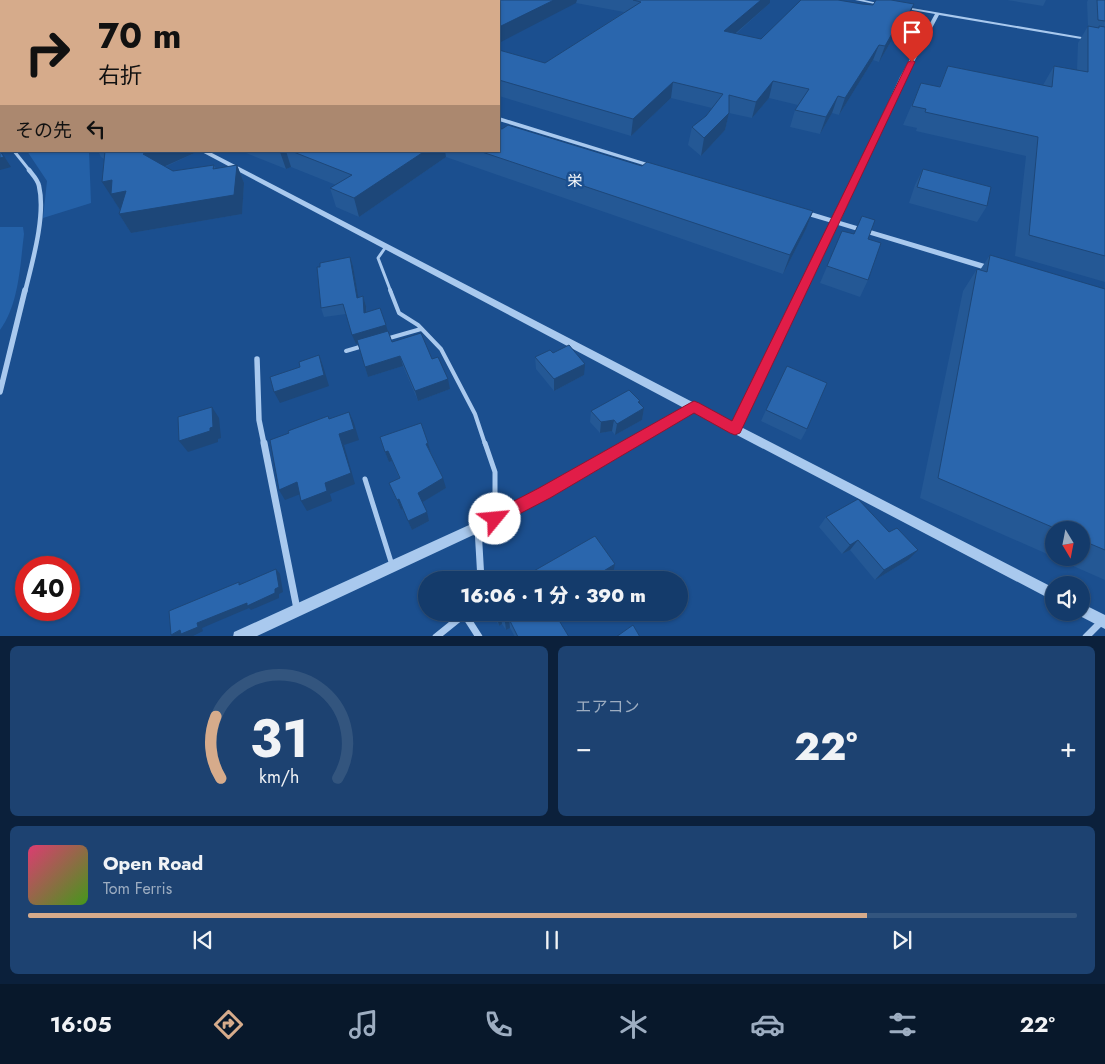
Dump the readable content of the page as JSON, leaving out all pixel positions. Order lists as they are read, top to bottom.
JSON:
{
  "districts": ["栄"],
  "north": "bottom",
  "page": {
    "turn": ["70 m", "右折"],
    "then": "その先",
    "limit": "40",
    "trip": "16:06 · 1 分 · 390 m",
    "tile": "エアコン",
    "heat": ["−", "22°", "+"],
    "song": ["Open Road", "Tom Ferris"],
    "tabs": ["16:05", "22°"],
    "gauge": ["31", "km/h"]
  }
}
